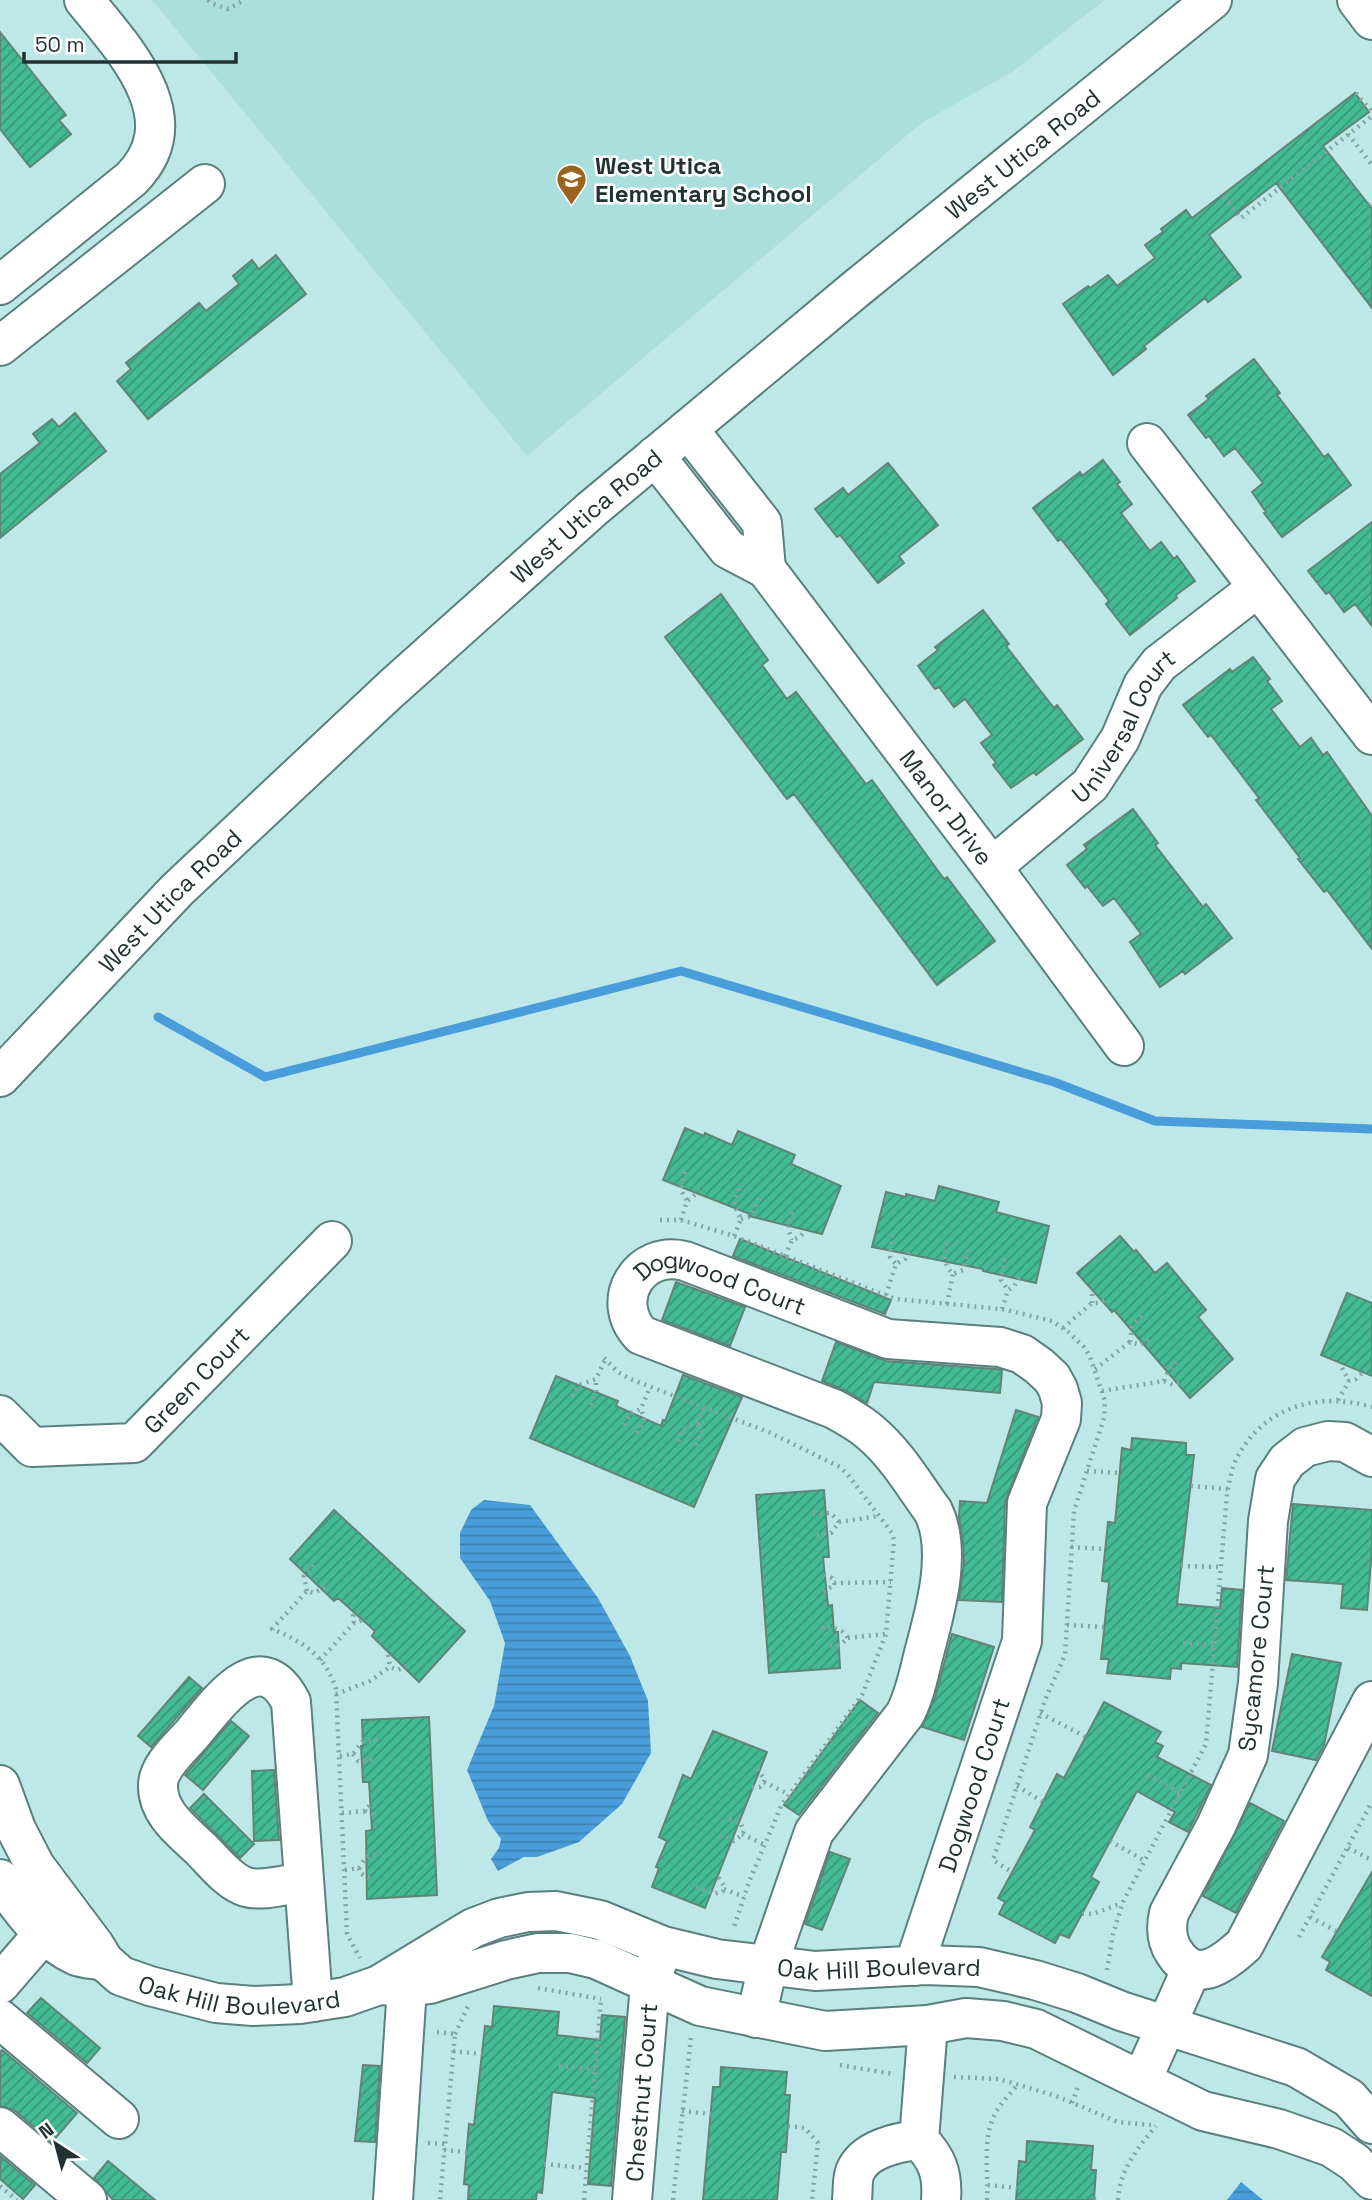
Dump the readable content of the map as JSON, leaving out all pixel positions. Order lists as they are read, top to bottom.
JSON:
{
  "streets": {
    "street": [
      "West Utica Road",
      "Universal Court",
      "Manor Drive",
      "Dogwood Court",
      "Green Court",
      "Sycamore Court",
      "Oak Hill Boulevard",
      "Chestnut Court"
    ]
  },
  "crossings": [
    ["West Utica Road", "Manor Drive"],
    ["Universal Court", "Manor Drive"],
    ["Dogwood Court", "Oak Hill Boulevard"],
    ["Oak Hill Boulevard", "Chestnut Court"]
  ],
  "places": {
    "school or university": ["West Utica Elementary School"]
  },
  "scale_bar": "50 m",
  "north": "top left"
}
